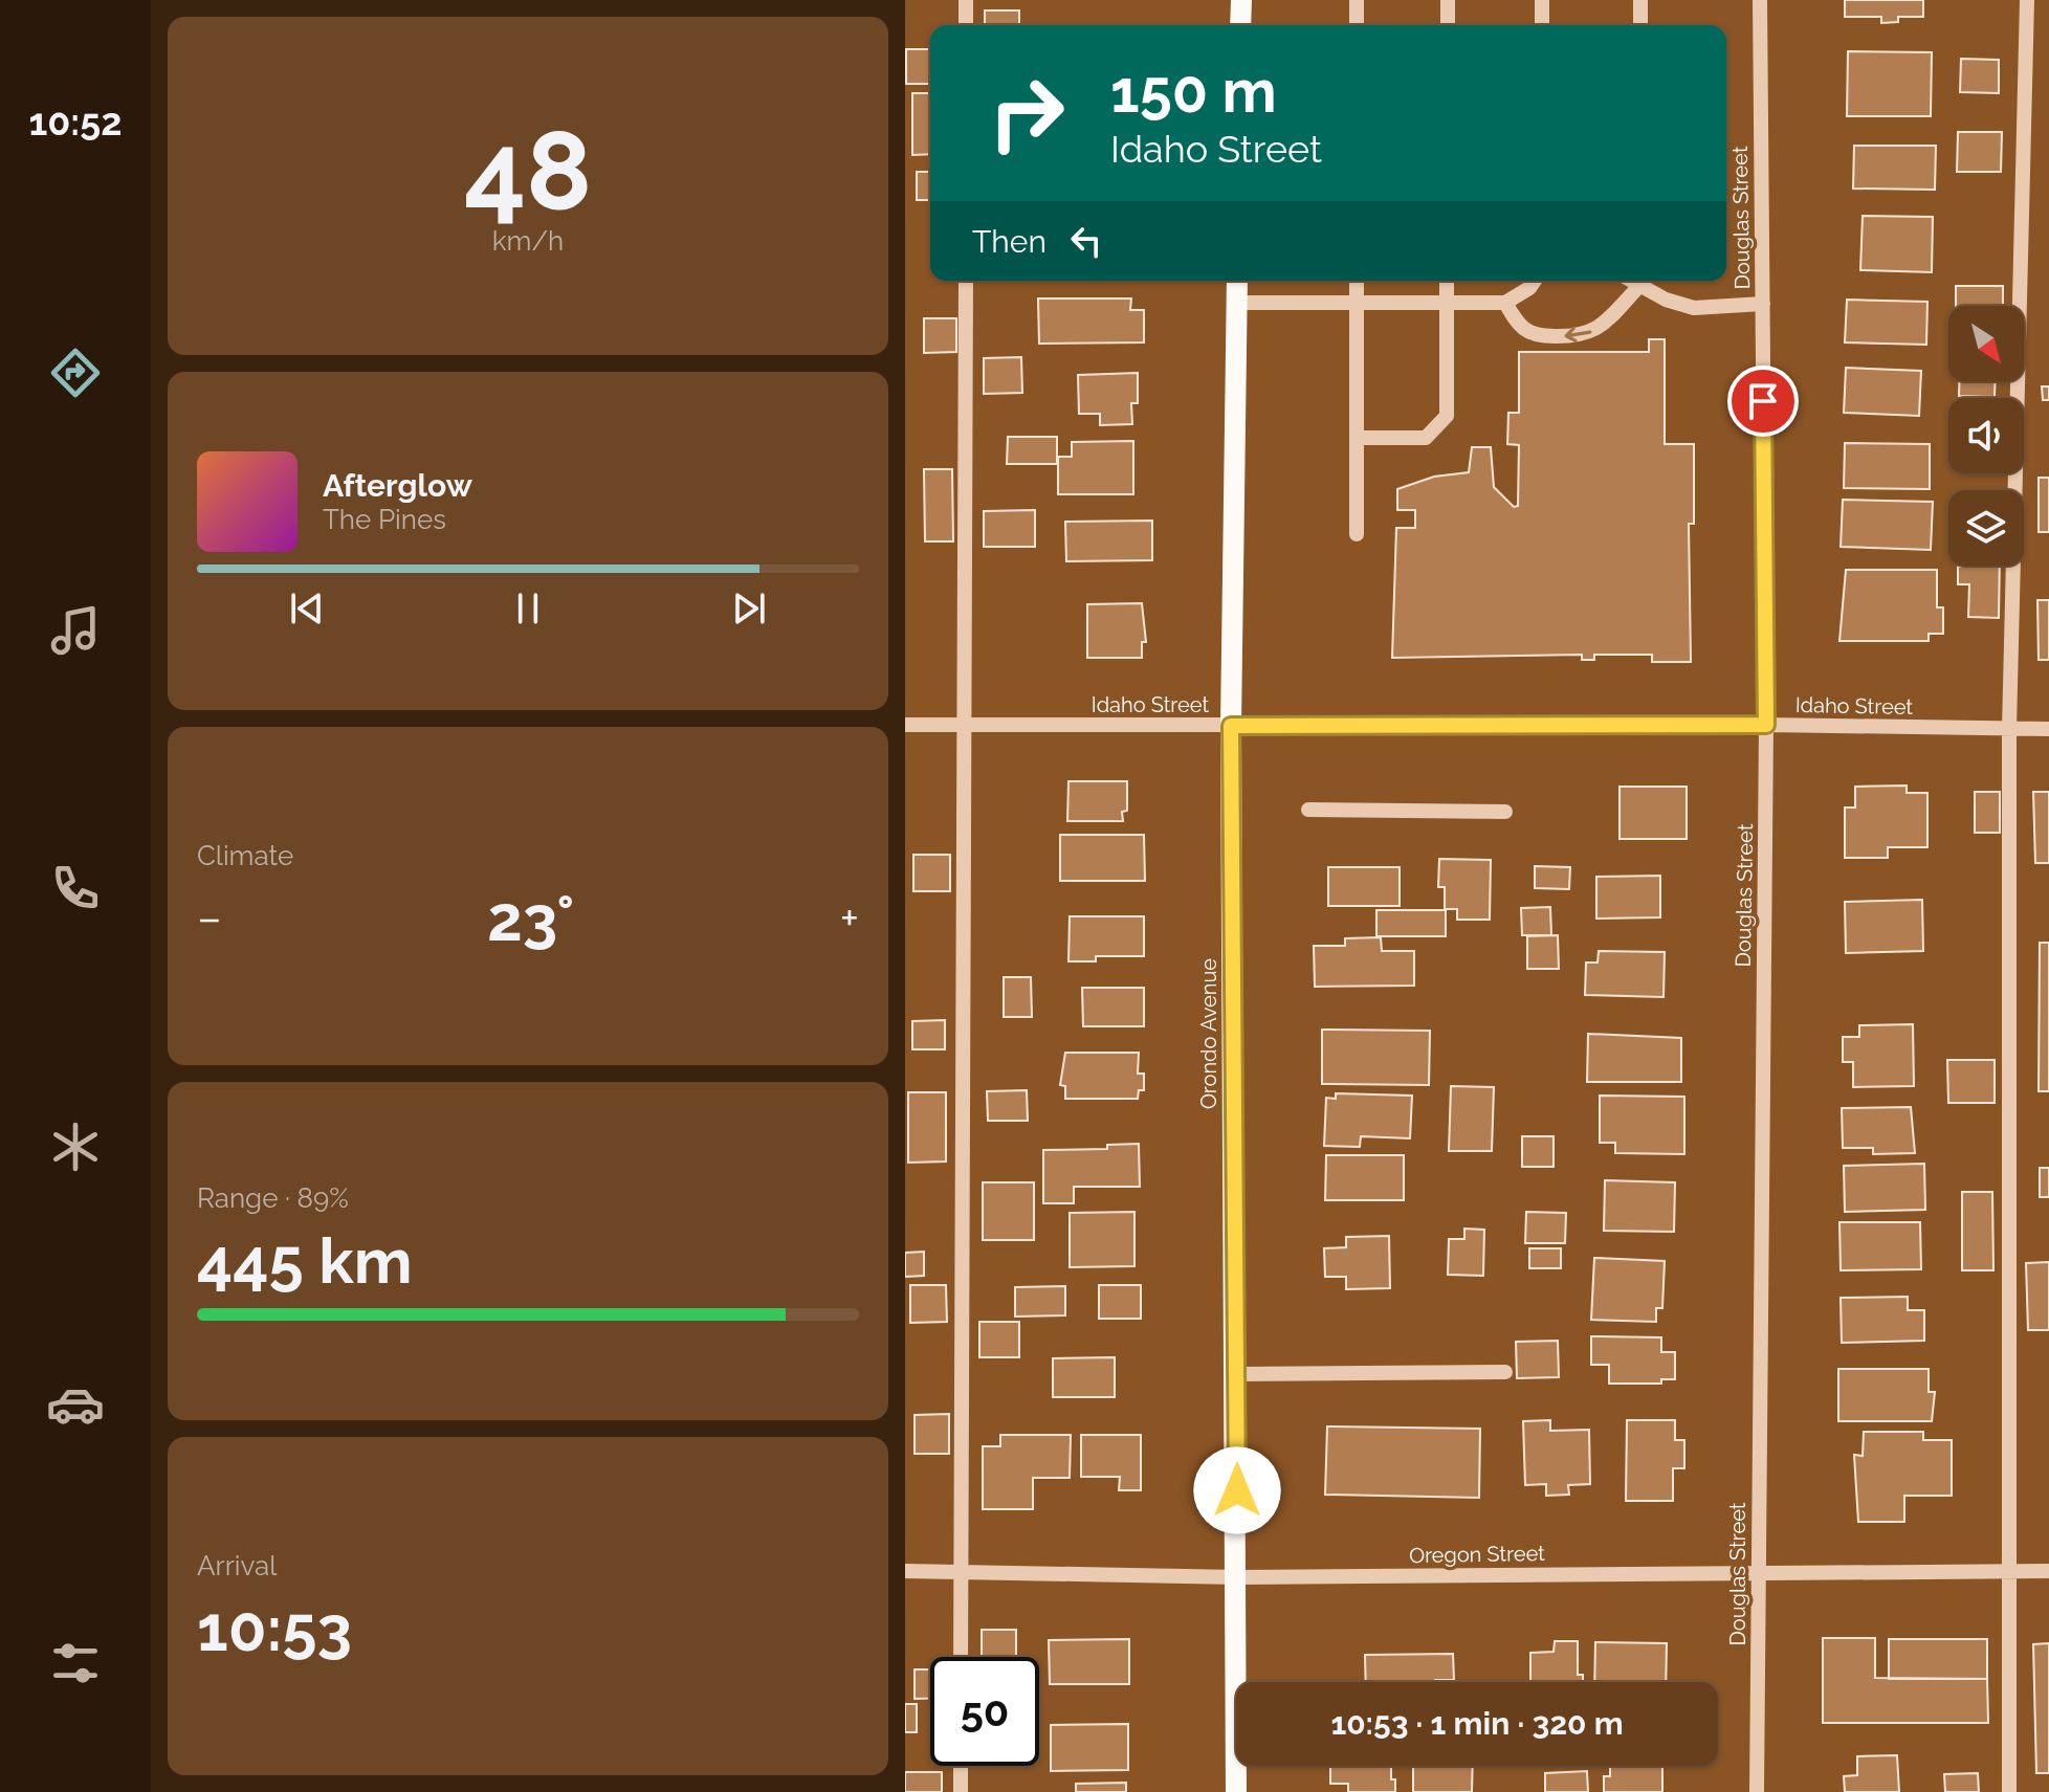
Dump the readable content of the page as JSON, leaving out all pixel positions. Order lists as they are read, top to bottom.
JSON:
{
  "streets": {
    "main road": ["Orondo Avenue"],
    "street": ["Douglas Street", "Idaho Street", "Oregon Street"]
  },
  "crossings": [
    ["Douglas Street", "Idaho Street"],
    ["Douglas Street", "Oregon Street"],
    ["Idaho Street", "Orondo Avenue"],
    ["Orondo Avenue", "Oregon Street"]
  ],
  "north": "bottom right",
  "page": {
    "tabs": "10:52",
    "tile": [
      ["48", "km/h"],
      "Climate",
      ["Range · 89%", "445 km"],
      ["Arrival", "10:53"]
    ],
    "turn": ["150 m", "Idaho Street"],
    "then": "Then",
    "song": ["Afterglow", "The Pines"],
    "heat": ["−", "23°", "+"],
    "limit": "50",
    "trip": "10:53 · 1 min · 320 m"
  }
}
